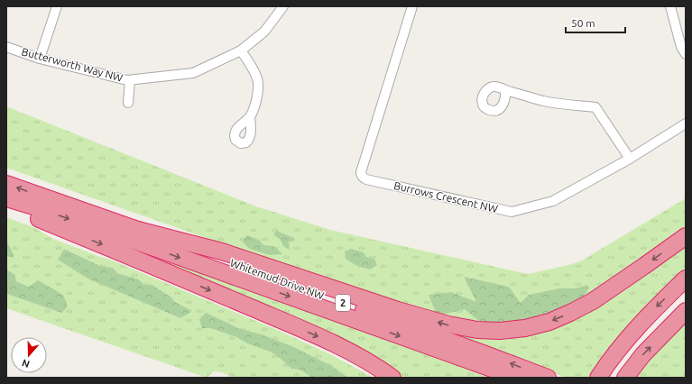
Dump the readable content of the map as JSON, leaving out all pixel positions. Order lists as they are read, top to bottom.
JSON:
{
  "streets": {
    "highway": ["Whitemud Drive NW", "2"],
    "street": ["Butterworth Way NW", "Burrows Crescent NW"]
  },
  "scale_bar": "50 m",
  "north": "bottom"
}
